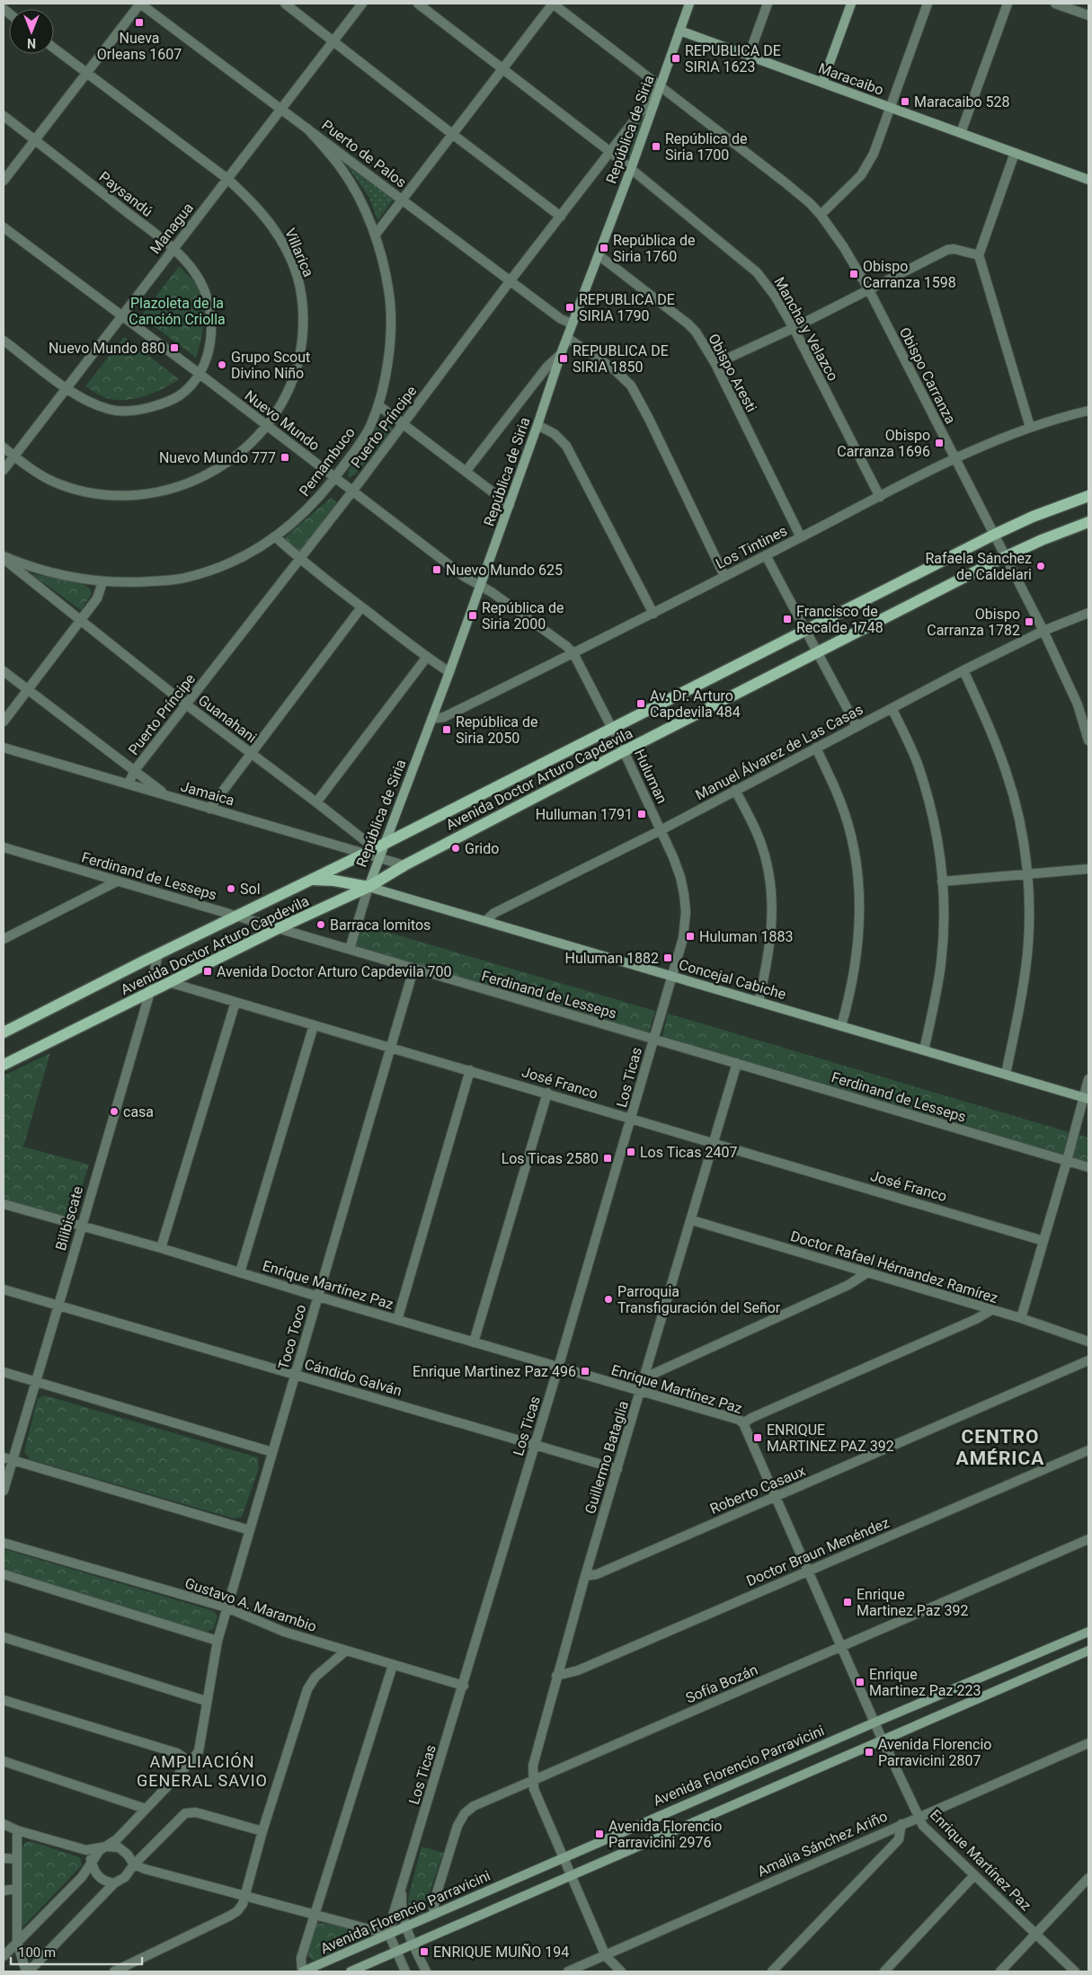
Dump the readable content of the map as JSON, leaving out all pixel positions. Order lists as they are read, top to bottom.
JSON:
{
  "streets": {
    "main road": [
      "Maracaibo",
      "República de Siria",
      "Avenida Doctor Arturo Capdevila",
      "Concejal Cabiche",
      "Avenida Florencio Parravicini"
    ],
    "street": [
      "Puerto de Palos",
      "Paysandú",
      "Managua",
      "Villarica",
      "Mancha y Velazco",
      "Obispo Aresti",
      "Obispo Carranza",
      "Nuevo Mundo",
      "Puerto Príncipe",
      "Pernambuco",
      "Los Tintines",
      "Guanahani",
      "Manuel Álvarez de Las Casas",
      "Huluman",
      "Jamaica",
      "Ferdinand de Lesseps",
      "Los Ticas",
      "José Franco",
      "Bilibiscate",
      "Doctor Rafael Hérnandez Ramírez",
      "Enrique Martínez Paz",
      "Toco Toco",
      "Cándido Galván",
      "Guillermo Bataglia",
      "Roberto Casaux",
      "Doctor Braun Menéndez",
      "Gustavo A. Marambio",
      "Sofía Bozán",
      "Amalia Sánchez Ariño"
    ]
  },
  "crossings": [
    ["Maracaibo", "República de Siria"],
    ["República de Siria", "Puerto de Palos"],
    ["República de Siria", "Mancha y Velazco"],
    ["República de Siria", "Obispo Aresti"],
    ["República de Siria", "Obispo Carranza"],
    ["República de Siria", "Nuevo Mundo"],
    ["República de Siria", "Puerto Príncipe"],
    ["República de Siria", "Los Tintines"],
    ["República de Siria", "Guanahani"],
    ["República de Siria", "Huluman"],
    ["República de Siria", "Avenida Doctor Arturo Capdevila"],
    ["República de Siria", "Jamaica"],
    ["República de Siria", "Ferdinand de Lesseps"],
    ["República de Siria", "Concejal Cabiche"],
    ["Puerto de Palos", "Managua"],
    ["Puerto de Palos", "Puerto Príncipe"],
    ["Puerto de Palos", "Pernambuco"],
    ["Paysandú", "Managua"],
    ["Paysandú", "Nuevo Mundo"],
    ["Managua", "Villarica"],
    ["Managua", "Nuevo Mundo"],
    ["Villarica", "Nuevo Mundo"],
    ["Mancha y Velazco", "Puerto Príncipe"],
    ["Mancha y Velazco", "Los Tintines"],
    ["Obispo Aresti", "Los Tintines"],
    ["Obispo Carranza", "Puerto Príncipe"],
    ["Obispo Carranza", "Los Tintines"],
    ["Obispo Carranza", "Manuel Álvarez de Las Casas"],
    ["Obispo Carranza", "Avenida Doctor Arturo Capdevila"],
    ["Nuevo Mundo", "Puerto Príncipe"],
    ["Nuevo Mundo", "Pernambuco"],
    ["Nuevo Mundo", "Huluman"],
    ["Puerto Príncipe", "Guanahani"],
    ["Puerto Príncipe", "Jamaica"],
    ["Pernambuco", "Guanahani"],
    ["Los Tintines", "Huluman"],
    ["Guanahani", "Avenida Doctor Arturo Capdevila"],
    ["Guanahani", "Jamaica"],
    ["Manuel Álvarez de Las Casas", "Huluman"],
    ["Manuel Álvarez de Las Casas", "Concejal Cabiche"],
    ["Huluman", "Avenida Doctor Arturo Capdevila"],
    ["Huluman", "Concejal Cabiche"],
    ["Huluman", "Los Ticas"],
    ["Avenida Doctor Arturo Capdevila", "Jamaica"],
    ["Avenida Doctor Arturo Capdevila", "Ferdinand de Lesseps"],
    ["Avenida Doctor Arturo Capdevila", "Concejal Cabiche"],
    ["Avenida Doctor Arturo Capdevila", "José Franco"],
    ["Avenida Doctor Arturo Capdevila", "Bilibiscate"],
    ["Ferdinand de Lesseps", "Los Ticas"],
    ["Ferdinand de Lesseps", "Toco Toco"],
    ["Ferdinand de Lesseps", "Guillermo Bataglia"],
    ["Concejal Cabiche", "Los Ticas"],
    ["Los Ticas", "José Franco"],
    ["Los Ticas", "Enrique Martínez Paz"],
    ["Los Ticas", "Cándido Galván"],
    ["Los Ticas", "Gustavo A. Marambio"],
    ["Los Ticas", "Avenida Florencio Parravicini"],
    ["José Franco", "Toco Toco"],
    ["José Franco", "Guillermo Bataglia"],
    ["Bilibiscate", "Enrique Martínez Paz"],
    ["Bilibiscate", "Cándido Galván"],
    ["Doctor Rafael Hérnandez Ramírez", "Guillermo Bataglia"],
    ["Enrique Martínez Paz", "Toco Toco"],
    ["Enrique Martínez Paz", "Guillermo Bataglia"],
    ["Enrique Martínez Paz", "Roberto Casaux"],
    ["Enrique Martínez Paz", "Doctor Braun Menéndez"],
    ["Enrique Martínez Paz", "Sofía Bozán"],
    ["Enrique Martínez Paz", "Avenida Florencio Parravicini"],
    ["Enrique Martínez Paz", "Amalia Sánchez Ariño"],
    ["Toco Toco", "Cándido Galván"],
    ["Toco Toco", "Gustavo A. Marambio"],
    ["Cándido Galván", "Guillermo Bataglia"],
    ["Guillermo Bataglia", "Roberto Casaux"],
    ["Guillermo Bataglia", "Doctor Braun Menéndez"],
    ["Guillermo Bataglia", "Sofía Bozán"],
    ["Guillermo Bataglia", "Avenida Florencio Parravicini"],
    ["Guillermo Bataglia", "Amalia Sánchez Ariño"],
    ["Sofía Bozán", "Avenida Florencio Parravicini"]
  ],
  "districts": ["CENTRO AMÉRICA", "AMPLIACIÓN GENERAL SAVIO"],
  "parks": ["Plazoleta de la Canción Criolla"],
  "places": {
    "transit": [
      "Nueva Orleans 1607",
      "REPUBLICA DE SIRIA 1623",
      "Maracaibo 528",
      "República de Siria 1700",
      "República de Siria 1760",
      "Obispo Carranza 1598",
      "REPUBLICA DE SIRIA 1790",
      "Nuevo Mundo 880",
      "REPUBLICA DE SIRIA 1850",
      "Obispo Carranza 1696",
      "Nuevo Mundo 777",
      "Nuevo Mundo 625",
      "República de Siria 2000",
      "Francisco de Recalde 1748",
      "Obispo Carranza 1782",
      "Av. Dr. Arturo Capdevila 484",
      "República de Siria 2050",
      "Hulluman 1791",
      "Huluman 1883",
      "Huluman 1882",
      "Avenida Doctor Arturo Capdevila 700",
      "Los Ticas 2407",
      "Los Ticas 2580",
      "Enrique Martinez Paz 496",
      "ENRIQUE MARTINEZ PAZ 392",
      "Enrique Martinez Paz 392",
      "Enrique Martinez Paz 223",
      "Avenida Florencio Parravicini 2807",
      "Avenida Florencio Parravicini 2976",
      "ENRIQUE MUIÑO 194"
    ],
    "other": [
      "Grupo Scout Divino Niño",
      "Rafaela Sánchez de Caldelari",
      "Grido",
      "Sol",
      "Barraca lomitos",
      "casa",
      "Parroquia Transfiguración del Señor"
    ]
  },
  "scale_bar": "100 m",
  "north": "bottom"
}
